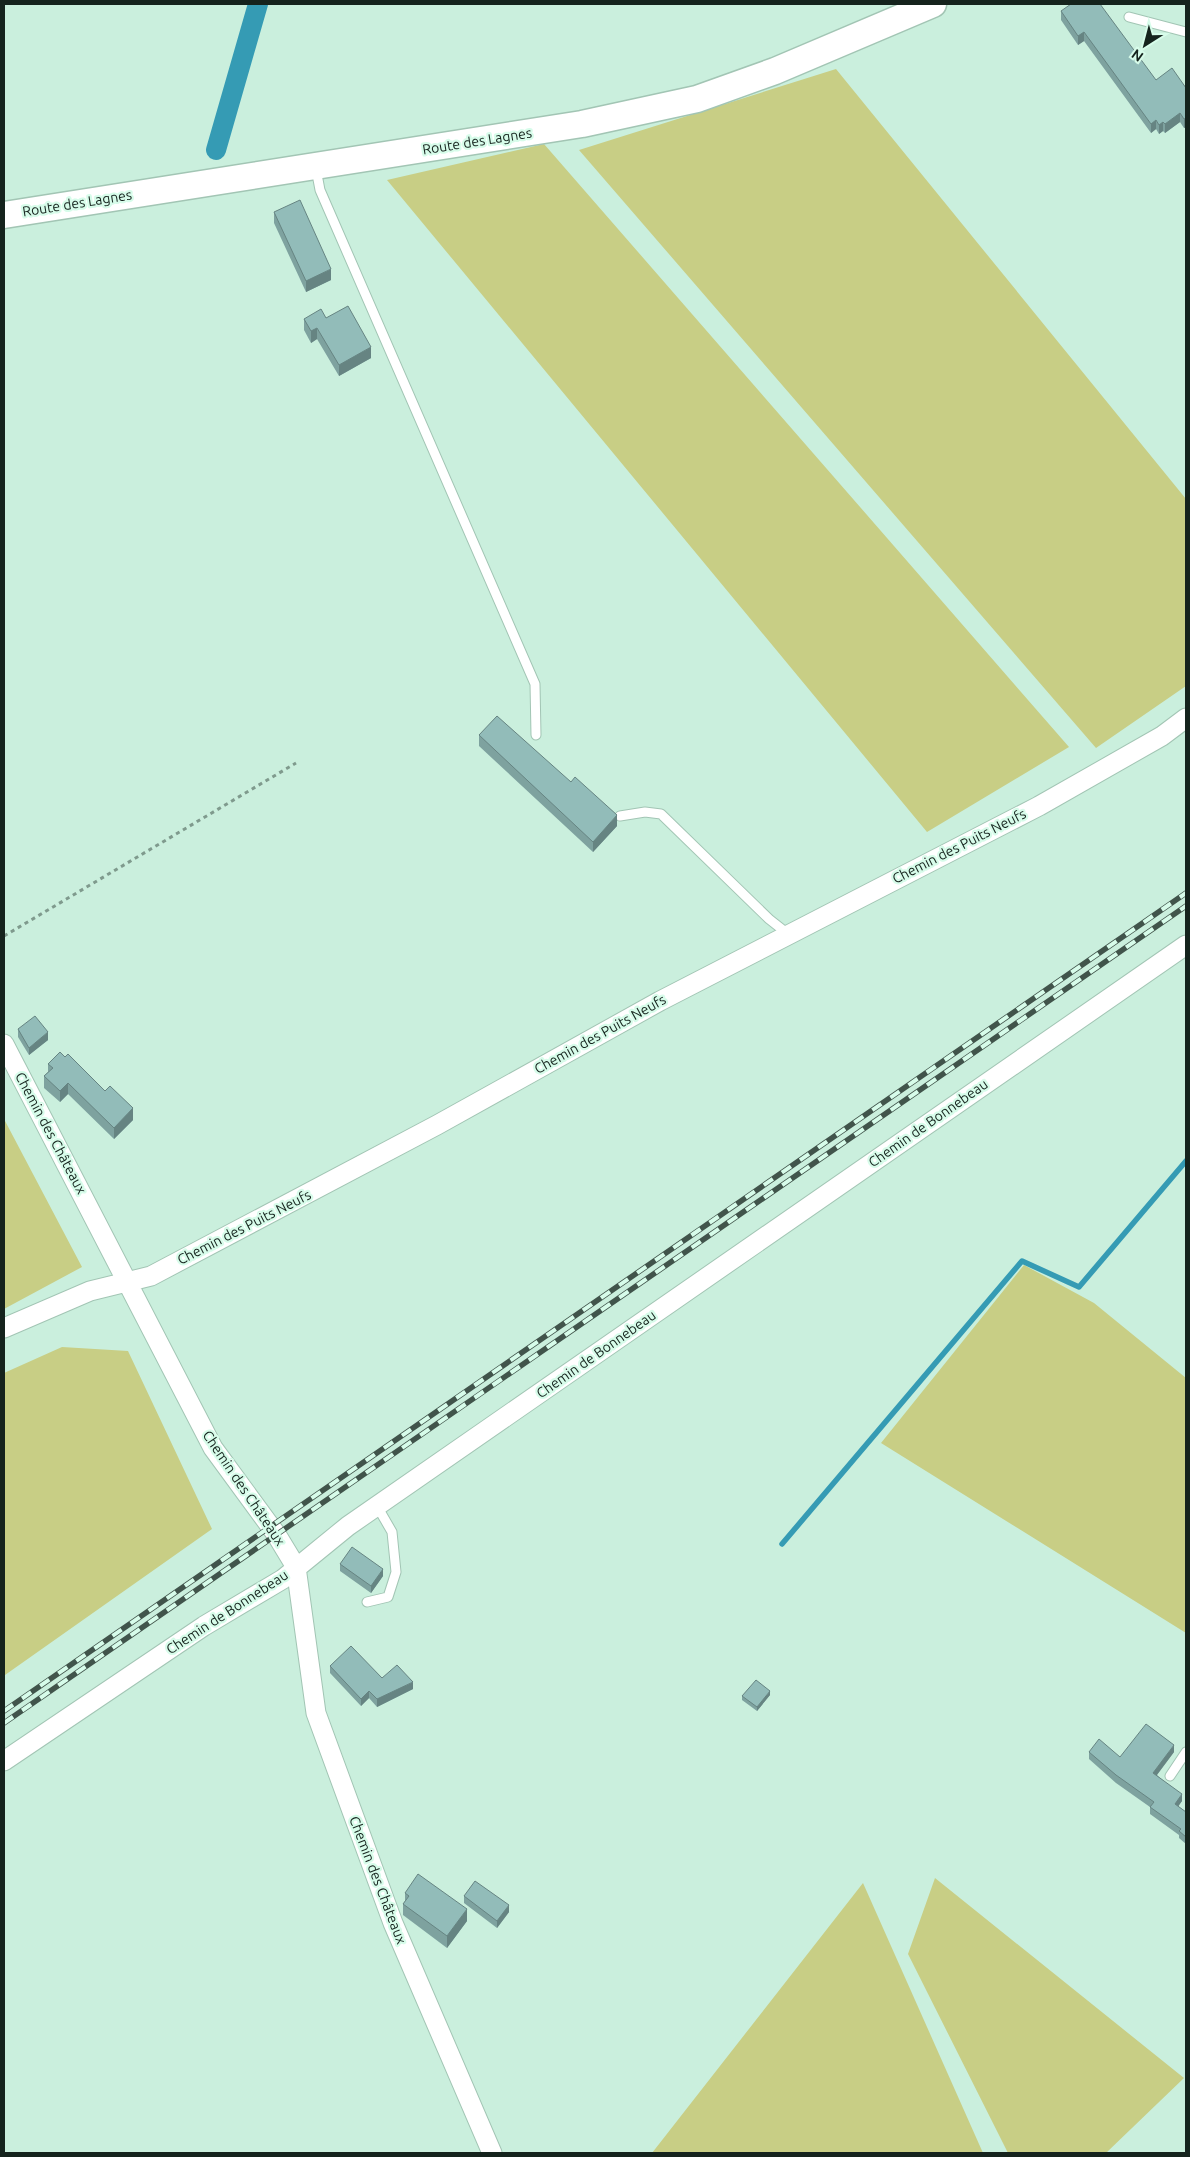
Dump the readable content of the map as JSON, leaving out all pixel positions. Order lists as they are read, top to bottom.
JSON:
{
  "streets": {
    "street": [
      "Route des Lagnes",
      "Chemin des Puits Neufs",
      "Chemin de Bonnebeau",
      "Chemin des Châteaux"
    ]
  },
  "crossings": [
    ["Chemin des Puits Neufs", "Chemin des Châteaux"],
    ["Chemin de Bonnebeau", "Chemin des Châteaux"]
  ],
  "north": "bottom left"
}
